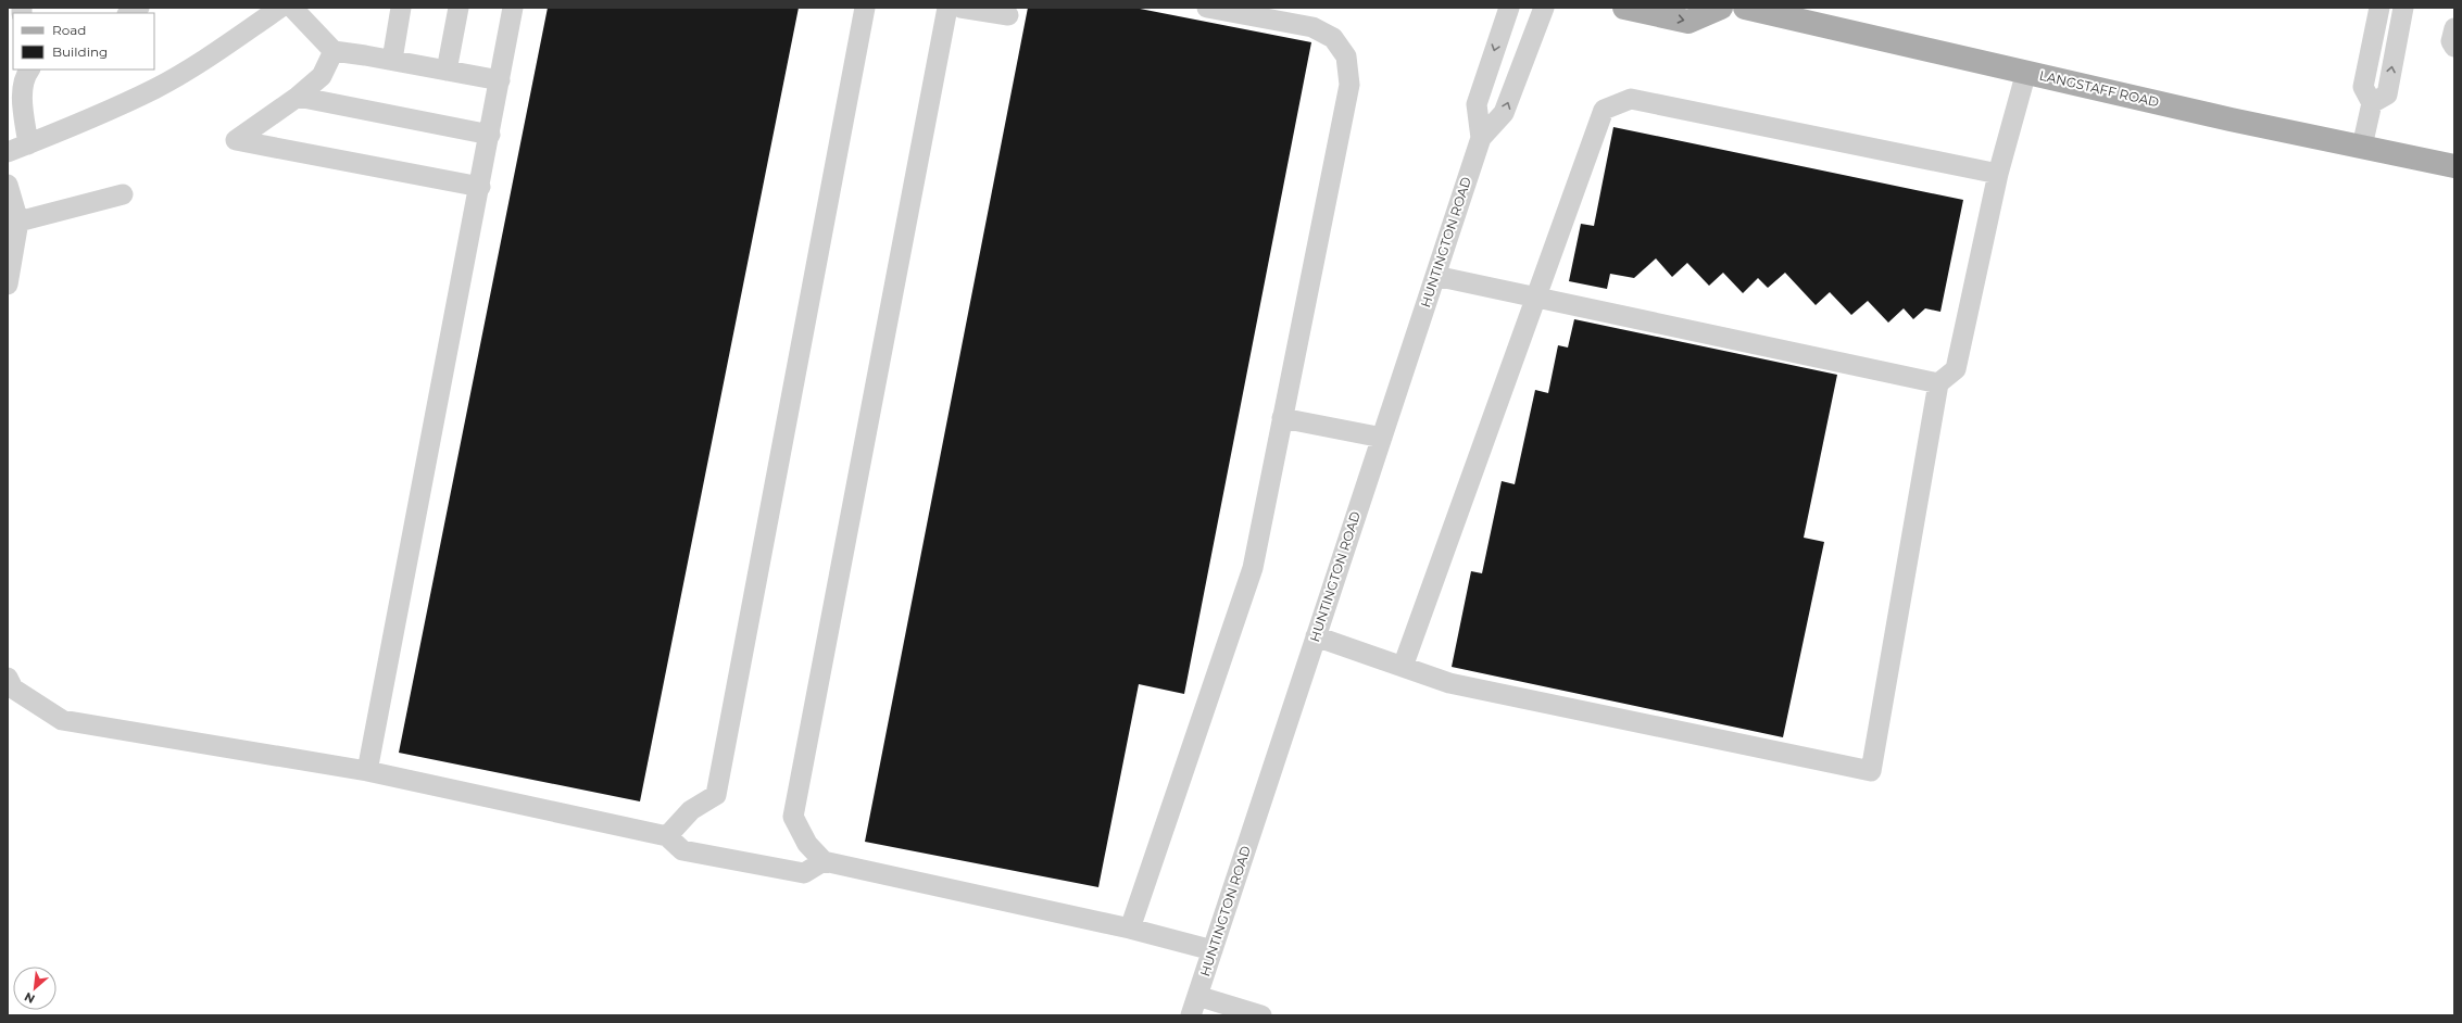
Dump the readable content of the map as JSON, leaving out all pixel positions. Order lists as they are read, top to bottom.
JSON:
{
  "streets": {
    "main road": ["LANGSTAFF ROAD"],
    "street": ["HUNTINGTON ROAD"]
  },
  "legend": ["Road", "Building"],
  "north": "bottom left"
}
